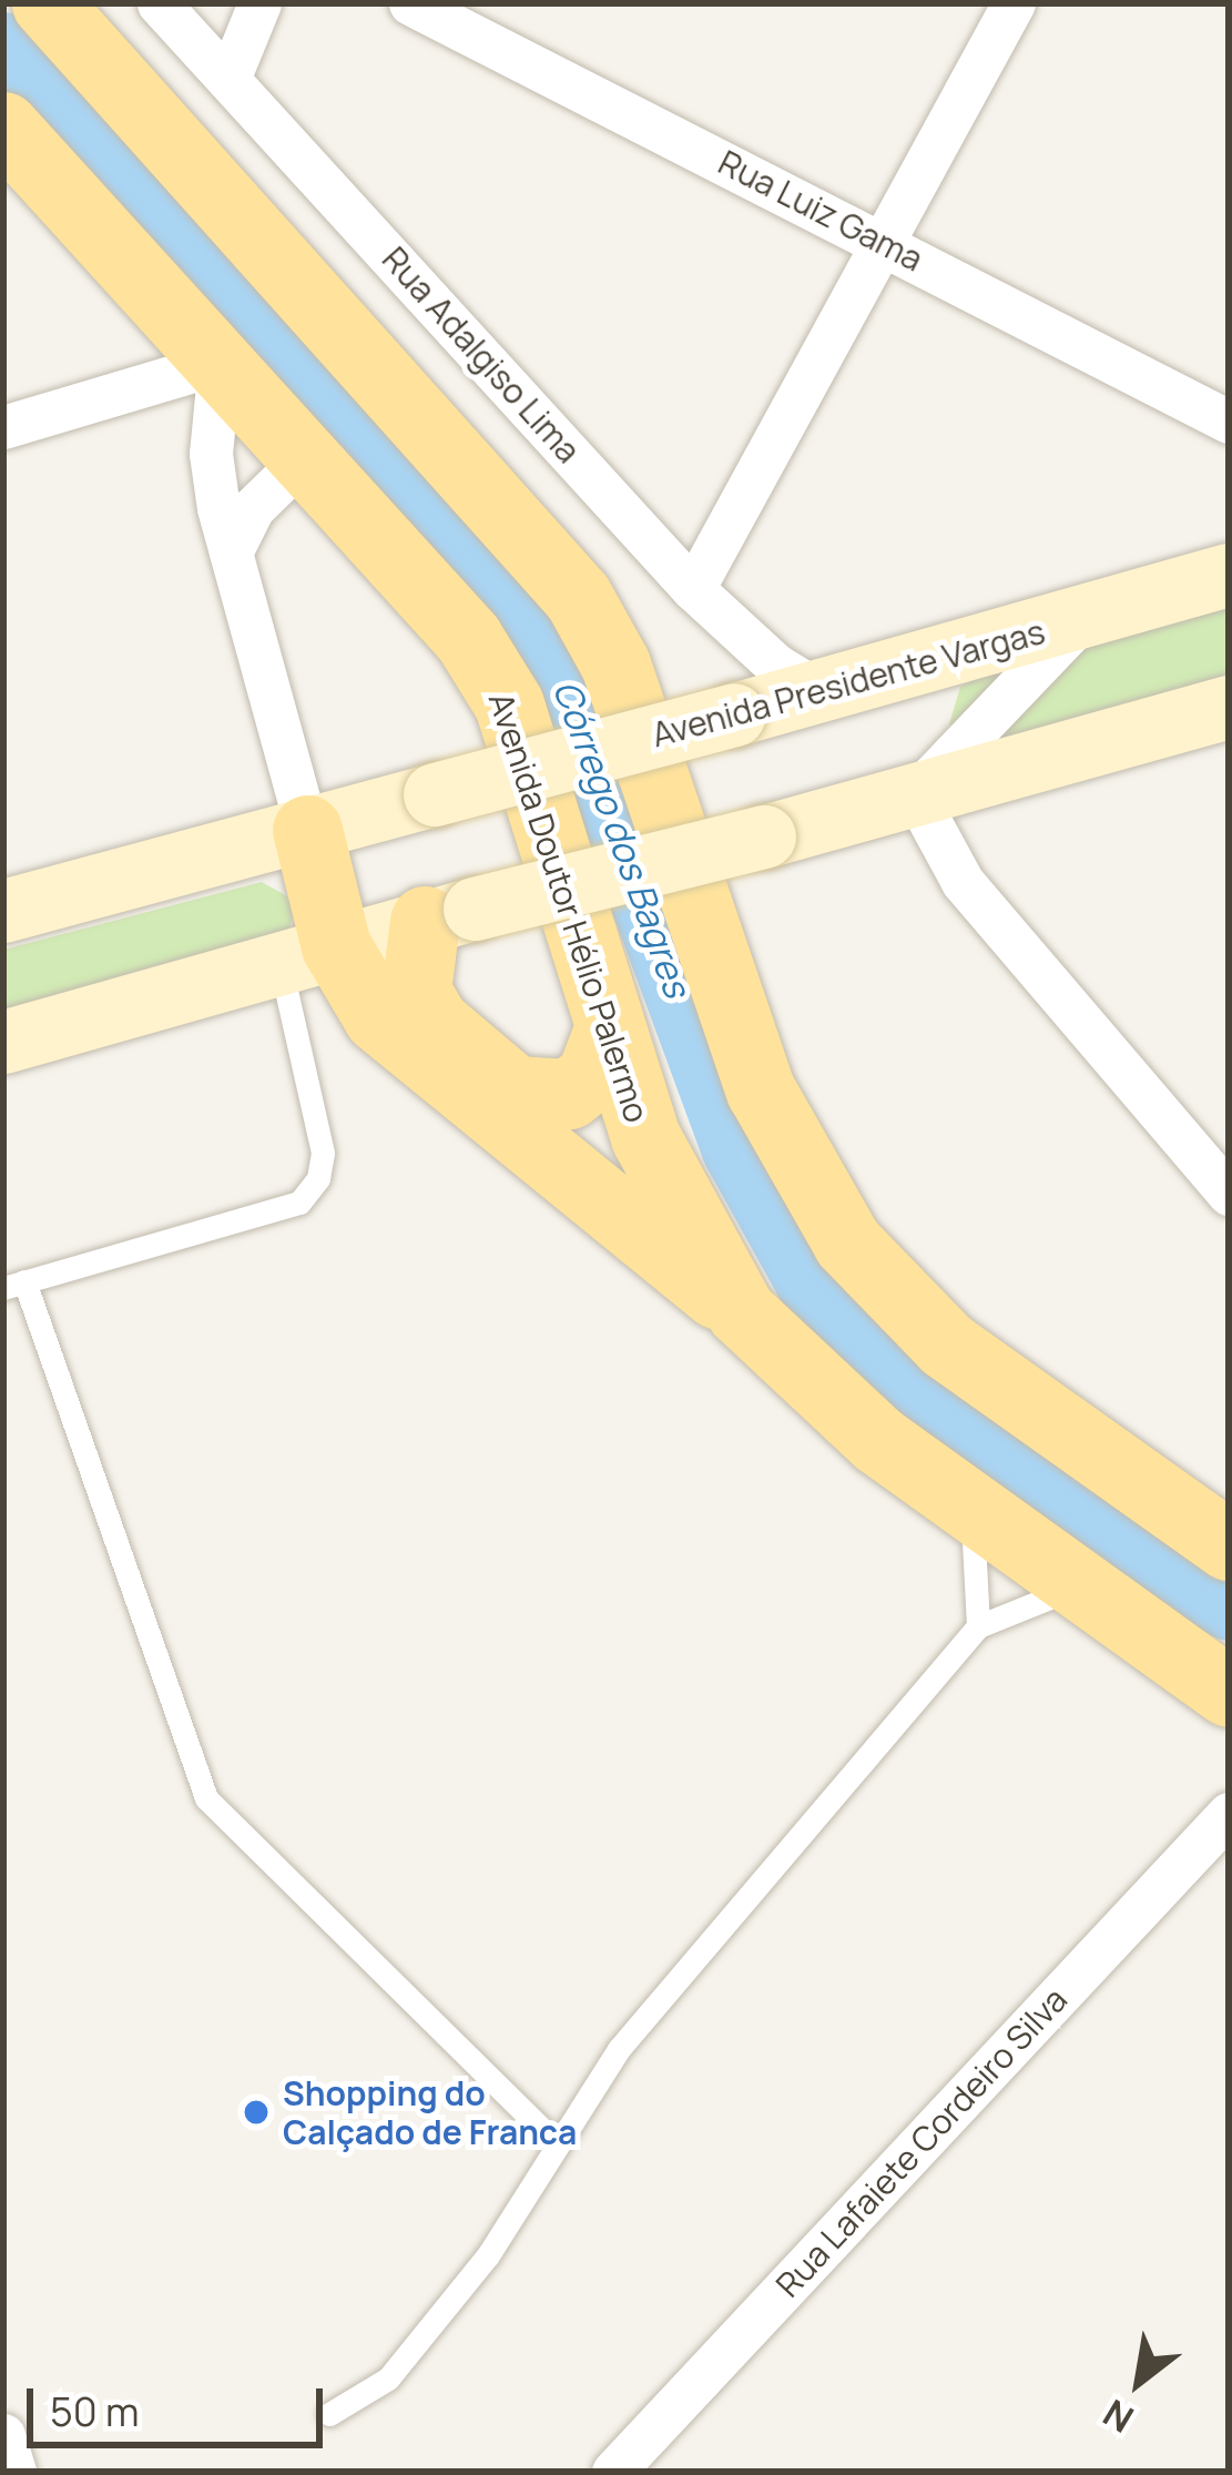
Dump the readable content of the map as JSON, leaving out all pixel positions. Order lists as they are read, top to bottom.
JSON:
{
  "streets": {
    "main road": ["Avenida Presidente Vargas", "Avenida Doutor Hélio Palermo"],
    "street": ["Rua Luiz Gama", "Rua Adalgiso Lima", "Rua Lafaiete Cordeiro Silva"]
  },
  "crossings": [
    ["Rua Adalgiso Lima", "Avenida Presidente Vargas"]
  ],
  "water": ["Córrego dos Bagres"],
  "places": ["Shopping do Calçado de Franca"],
  "scale_bar": "50 m",
  "north": "bottom left"
}
